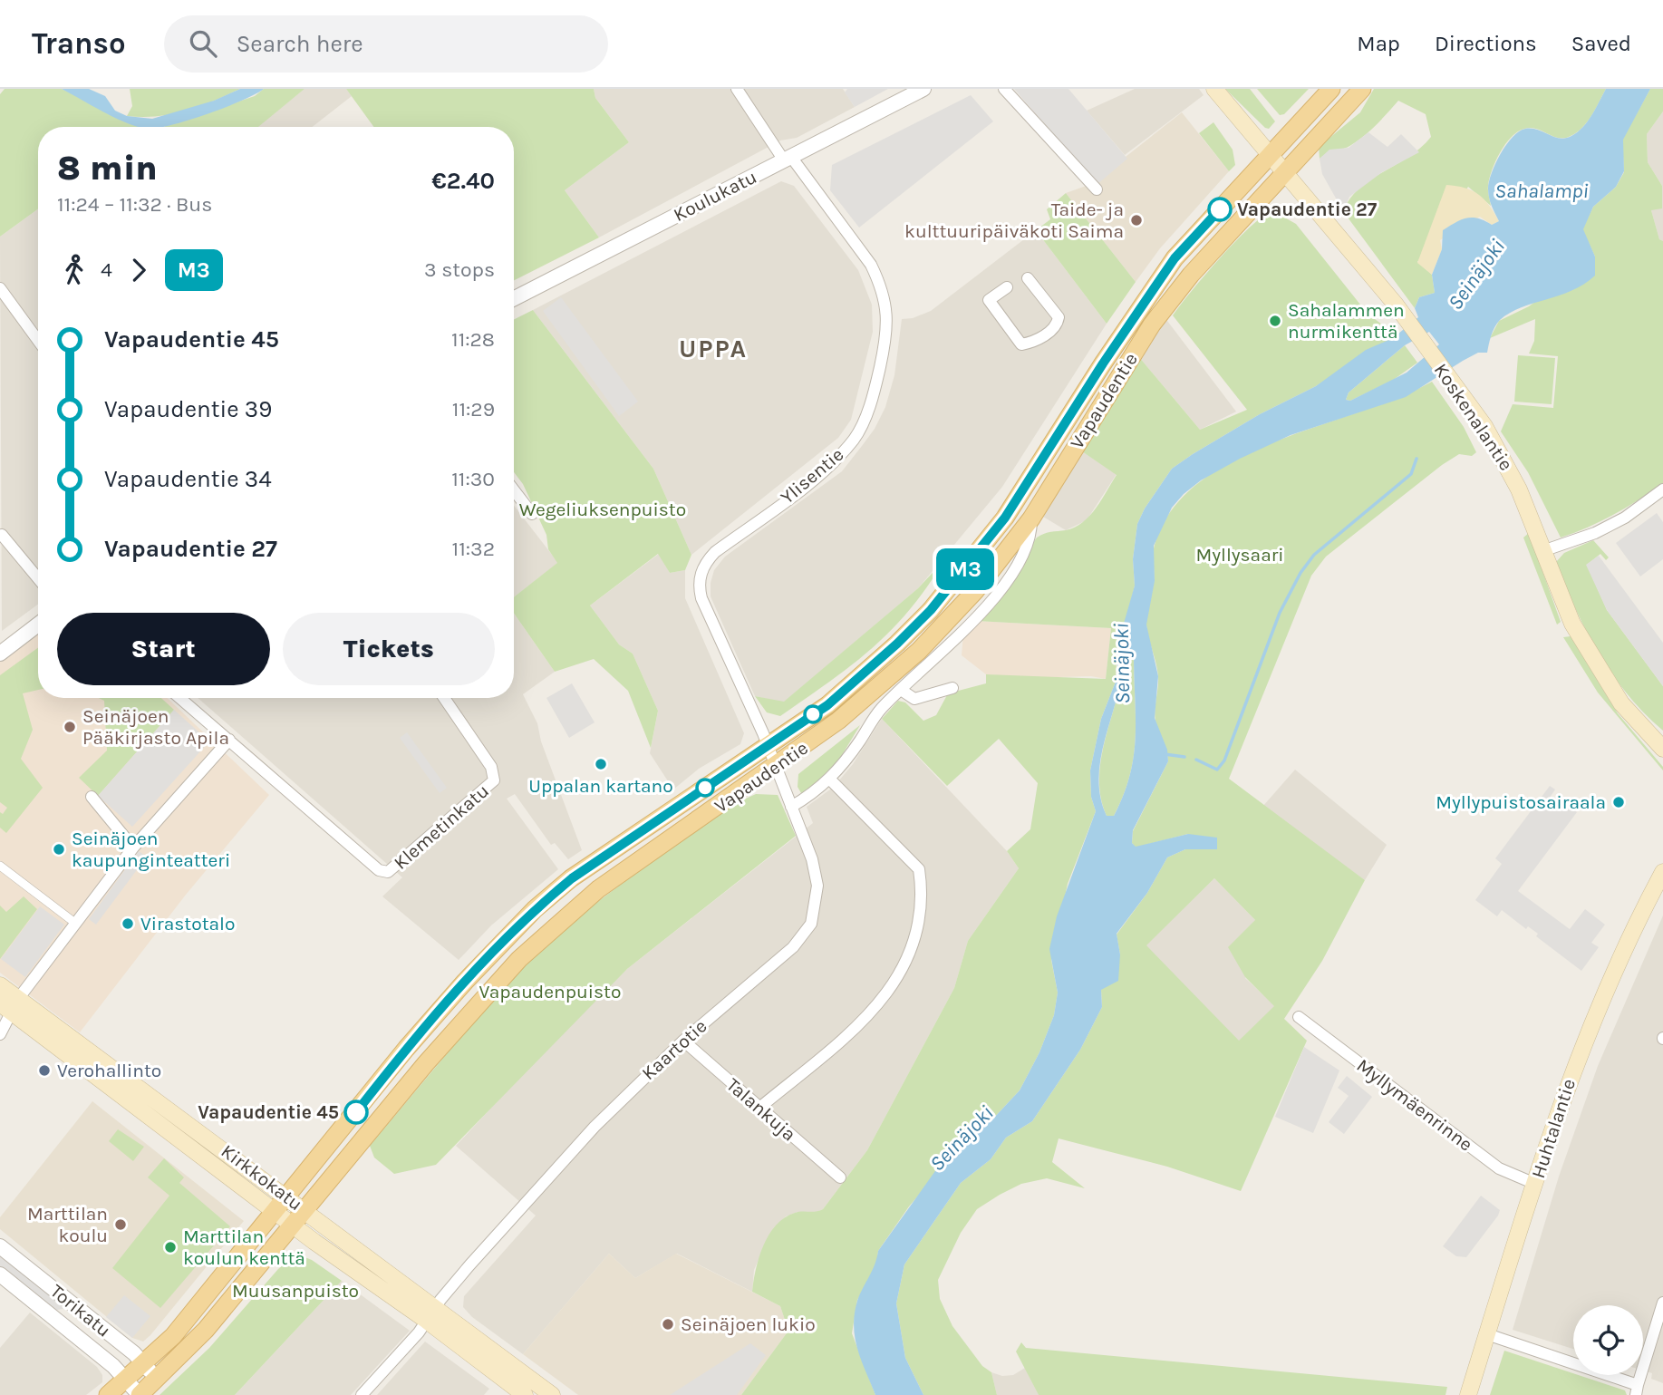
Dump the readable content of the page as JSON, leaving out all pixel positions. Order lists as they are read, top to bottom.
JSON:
{
  "streets": {
    "main road": [
      "Vapaudentie",
      "Koskenalantie",
      "Huhtalantie",
      "Kirkkokatu"
    ],
    "street": [
      "Koulukatu",
      "Ylisentie",
      "Klemetinkatu",
      "Kaartotie",
      "Myllymäenrinne",
      "Talankuja",
      "Torikatu"
    ]
  },
  "crossings": [
    ["Koulukatu", "Ylisentie"],
    ["Vapaudentie", "Koskenalantie"],
    ["Vapaudentie", "Ylisentie"],
    ["Vapaudentie", "Kaartotie"],
    ["Vapaudentie", "Kirkkokatu"],
    ["Vapaudentie", "Torikatu"],
    ["Ylisentie", "Kaartotie"],
    ["Kaartotie", "Talankuja"],
    ["Kaartotie", "Kirkkokatu"],
    ["Myllymäenrinne", "Huhtalantie"]
  ],
  "districts": ["UPPA"],
  "water": ["Sahalampi", "Seinäjoki"],
  "parks": [
    "Wegeliuksenpuisto",
    "Myllysaari",
    "Vapaudenpuisto",
    "Muusanpuisto"
  ],
  "places": [
    "Vapaudentie 27",
    "Taide- ja kulttuuripäiväkoti Saima",
    "Sahalammen nurmikenttä",
    "Seinäjoen Pääkirjasto Apila",
    "Uppalan kartano",
    "Myllypuistosairaala",
    "Seinäjoen kaupunginteatteri",
    "Virastotalo",
    "Verohallinto",
    "Vapaudentie 45",
    "Marttilan koulu",
    "Marttilan koulun kenttä",
    "Seinäjoen lukio"
  ],
  "lines": ["bus line M3"],
  "page": {
    "header": "Transo",
    "search": "Search here",
    "nav": ["Map", "Directions", "Saved"],
    "on_map": "M3",
    "heading": ["8 min", "11:24 – 11:32 · Bus", "€2.40"],
    "legs": ["4", "M3", "3 stops"],
    "list": [
      {
        "name": "Vapaudentie 45",
        "value": "11:28"
      },
      {
        "name": "Vapaudentie 39",
        "value": "11:29"
      },
      {
        "name": "Vapaudentie 34",
        "value": "11:30"
      },
      {
        "name": "Vapaudentie 27",
        "value": "11:32"
      }
    ],
    "buttons": ["Start", "Tickets"]
  }
}
